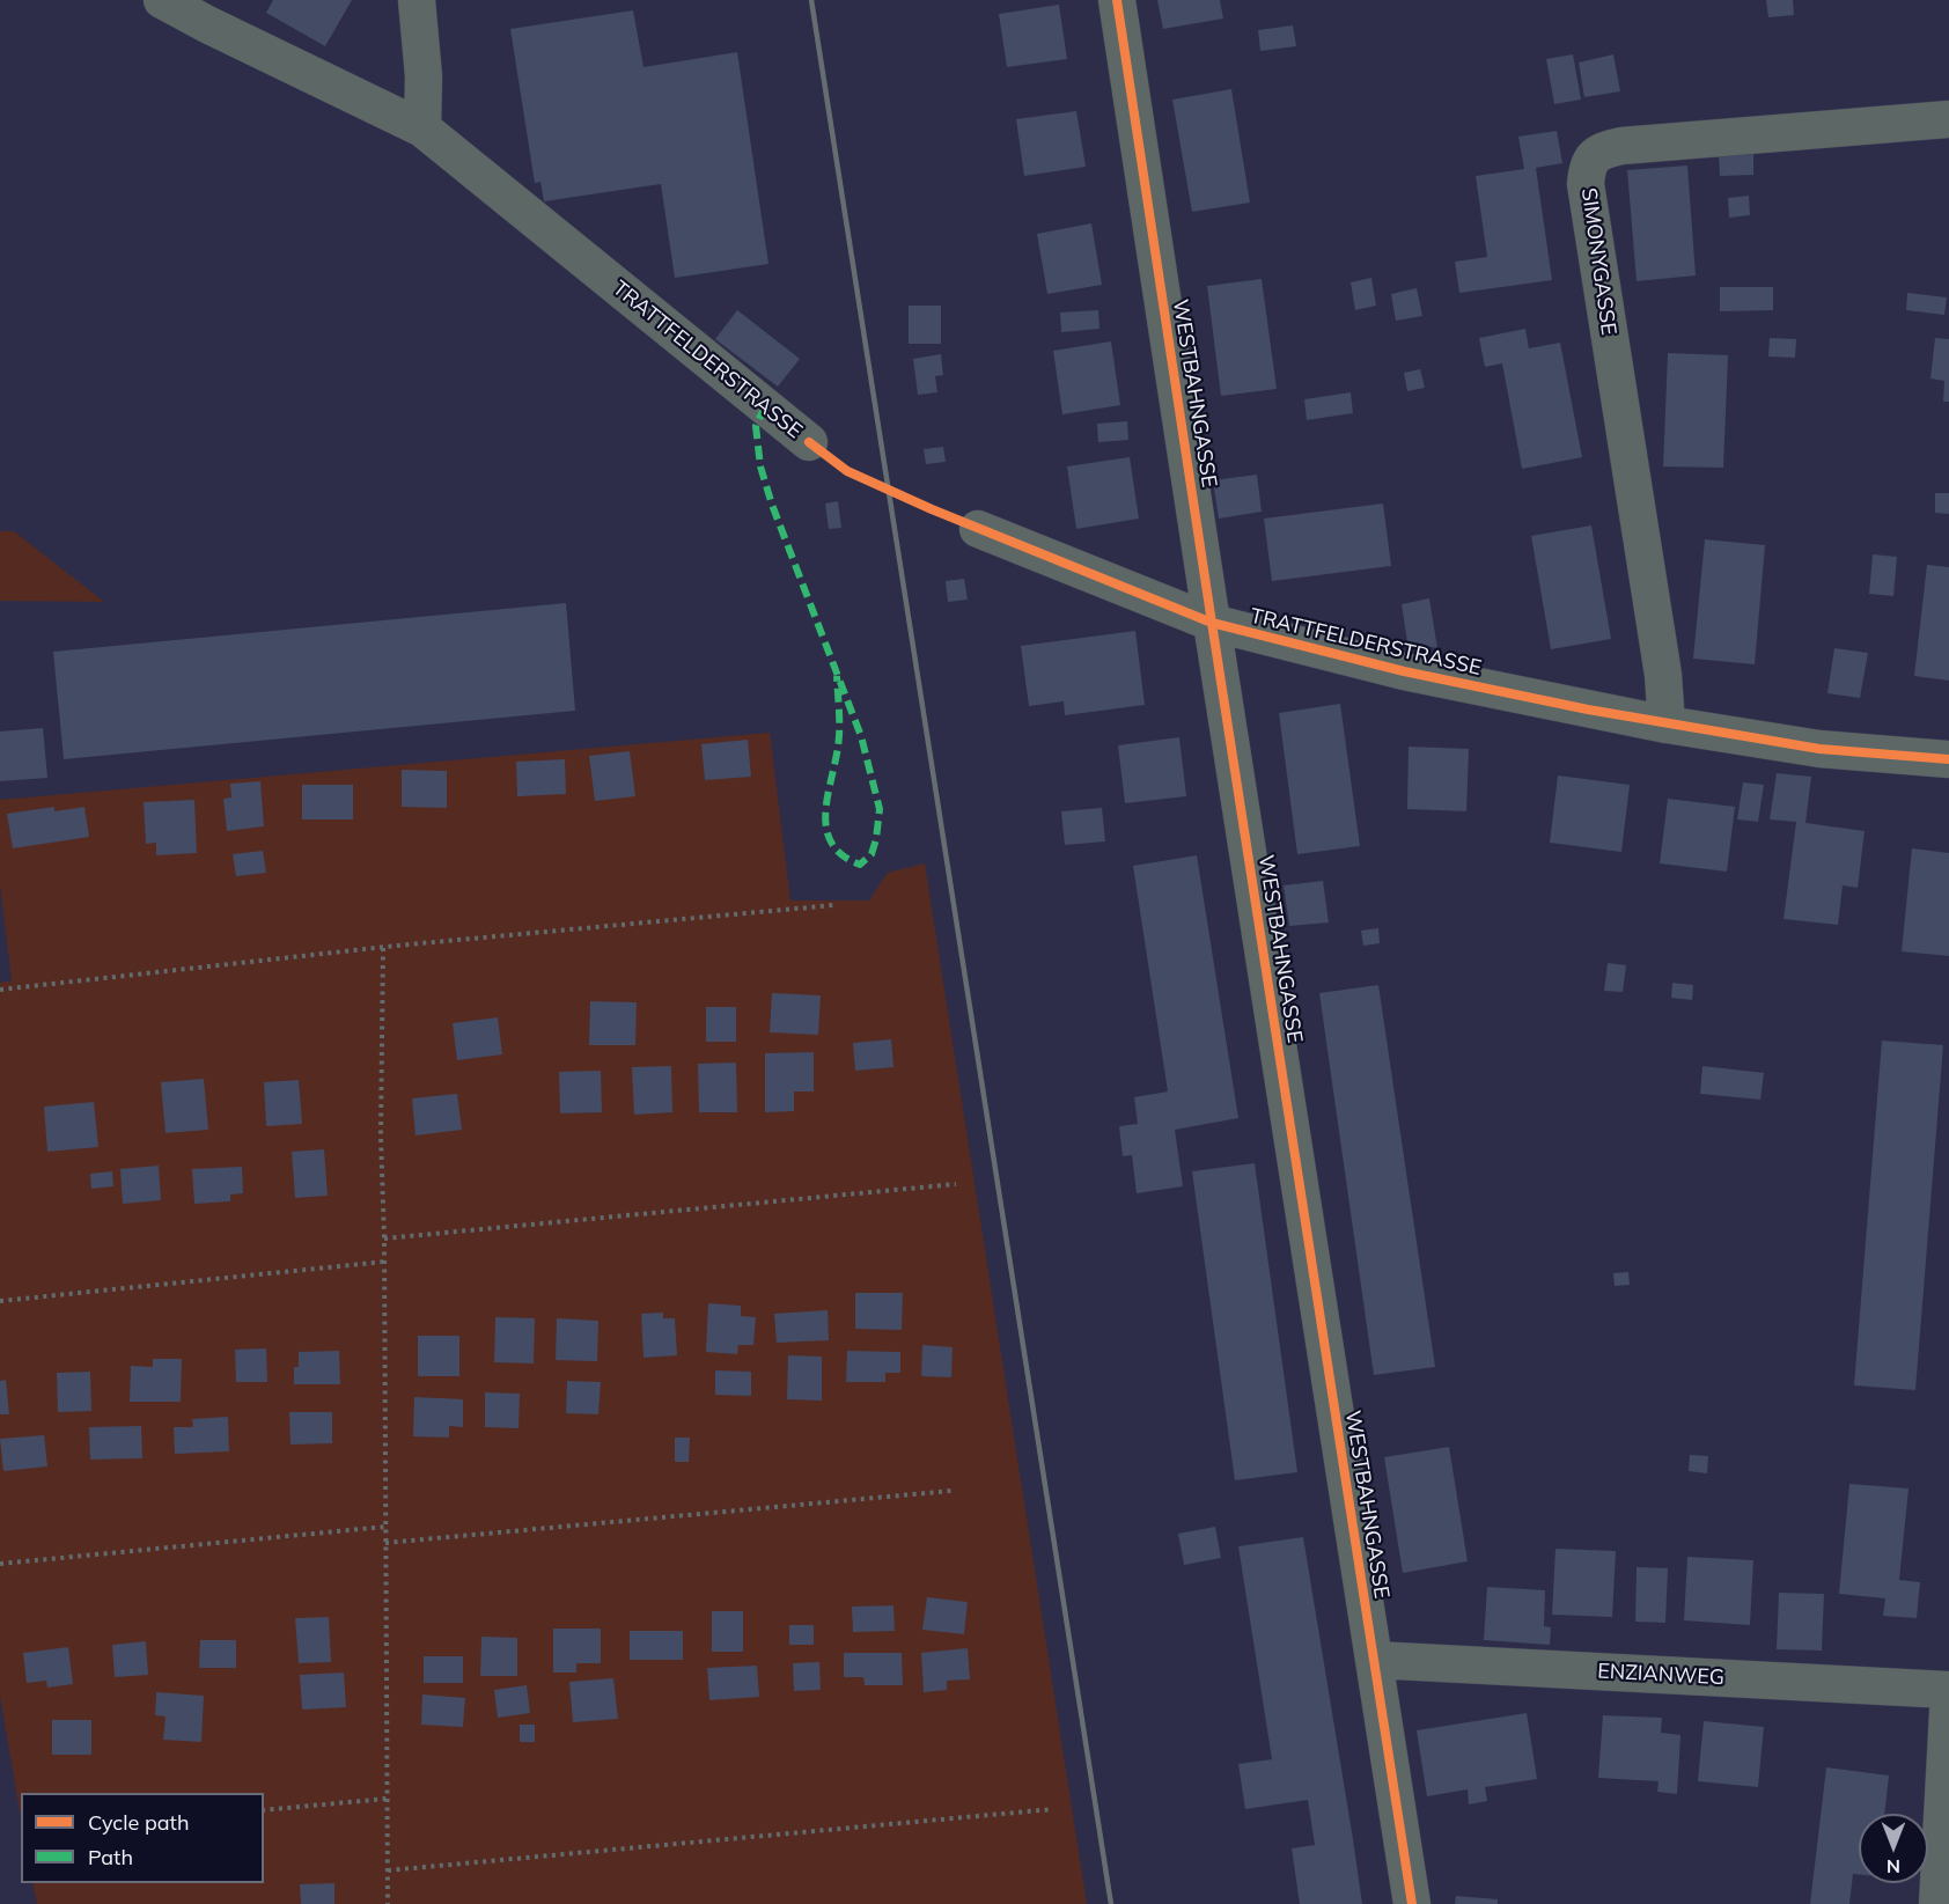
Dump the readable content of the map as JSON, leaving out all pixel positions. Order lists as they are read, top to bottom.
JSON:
{
  "streets": {
    "street": [
      "SIMONYGASSE",
      "TRATTFELDERSTRASSE",
      "WESTBAHNGASSE",
      "ENZIANWEG"
    ]
  },
  "crossings": [
    ["SIMONYGASSE", "TRATTFELDERSTRASSE"],
    ["TRATTFELDERSTRASSE", "WESTBAHNGASSE"],
    ["WESTBAHNGASSE", "ENZIANWEG"]
  ],
  "legend": ["Cycle path", "Path"],
  "north": "bottom"
}
